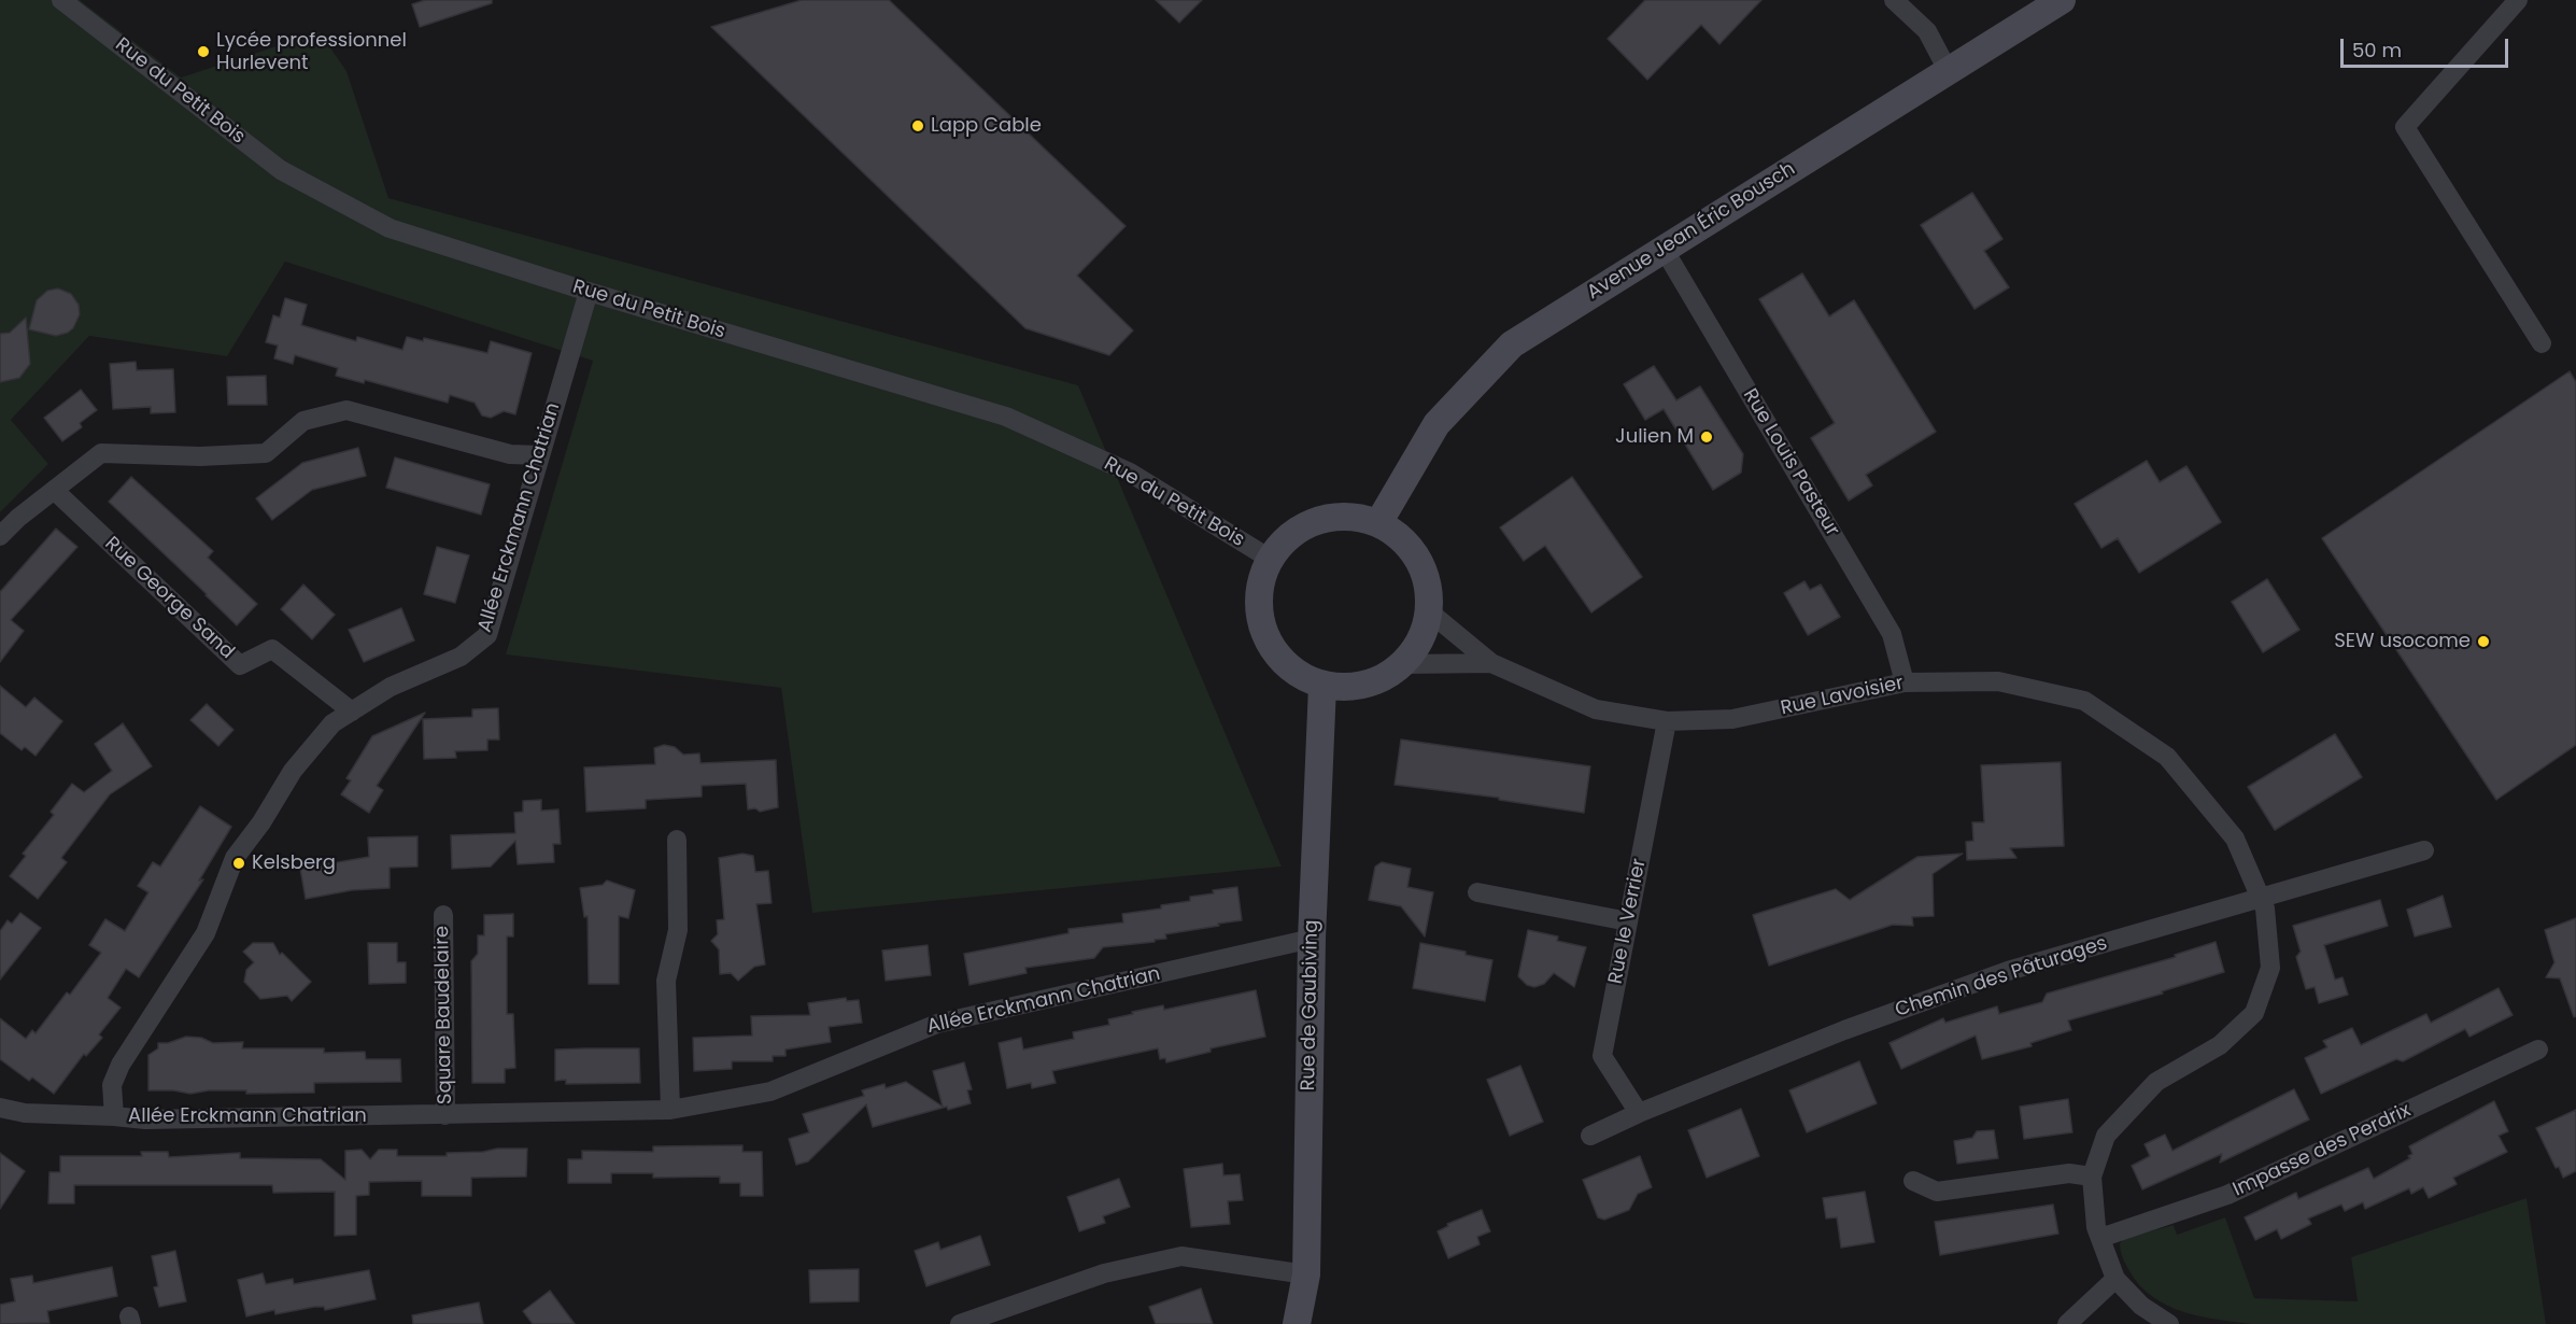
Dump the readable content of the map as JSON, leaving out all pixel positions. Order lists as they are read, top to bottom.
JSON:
{
  "streets": {
    "main road": ["Avenue Jean Éric Bousch", "Rue de Gaubiving"],
    "street": [
      "Rue du Petit Bois",
      "Rue Louis Pasteur",
      "Allée Erckmann Chatrian",
      "Rue George Sand",
      "Rue Lavoisier",
      "Rue le Verrier",
      "Chemin des Pâturages",
      "Square Baudelaire",
      "Impasse des Perdrix"
    ]
  },
  "crossings": [
    ["Rue du Petit Bois", "Avenue Jean Éric Bousch"],
    ["Rue du Petit Bois", "Allée Erckmann Chatrian"],
    ["Rue du Petit Bois", "Rue Lavoisier"],
    ["Rue du Petit Bois", "Rue de Gaubiving"],
    ["Avenue Jean Éric Bousch", "Rue Louis Pasteur"],
    ["Avenue Jean Éric Bousch", "Rue Lavoisier"],
    ["Avenue Jean Éric Bousch", "Rue de Gaubiving"],
    ["Rue Louis Pasteur", "Rue Lavoisier"],
    ["Allée Erckmann Chatrian", "Rue George Sand"],
    ["Allée Erckmann Chatrian", "Rue de Gaubiving"],
    ["Allée Erckmann Chatrian", "Square Baudelaire"],
    ["Rue Lavoisier", "Rue le Verrier"],
    ["Rue Lavoisier", "Chemin des Pâturages"],
    ["Rue Lavoisier", "Rue de Gaubiving"],
    ["Rue le Verrier", "Chemin des Pâturages"]
  ],
  "places": [
    "Lycée professionnel Hurlevent",
    "Lapp Cable",
    "Julien M",
    "SEW usocome",
    "Kelsberg"
  ],
  "scale_bar": "50 m"
}
